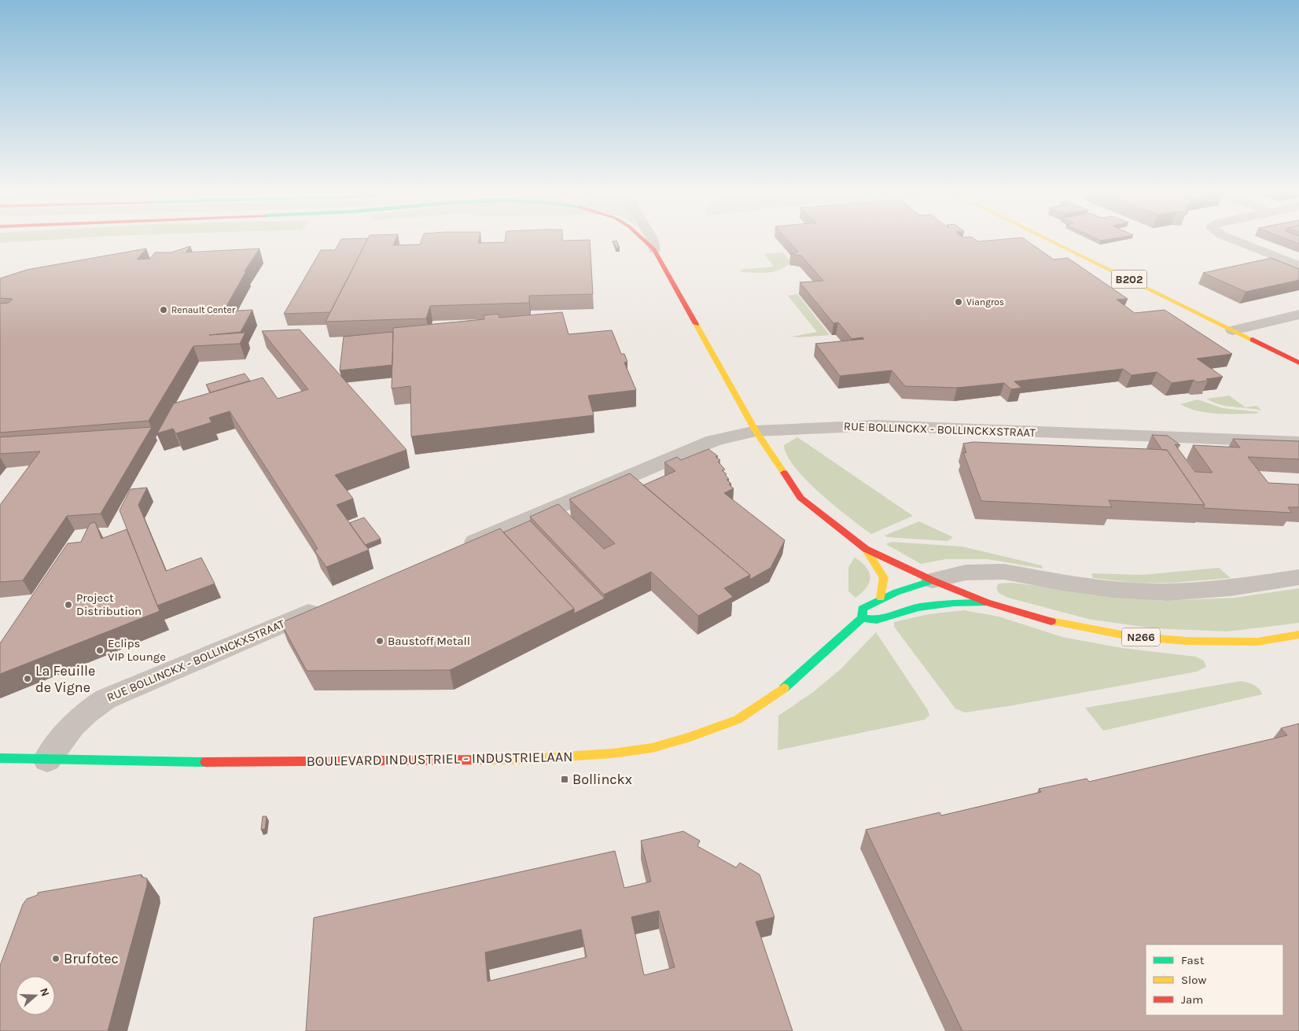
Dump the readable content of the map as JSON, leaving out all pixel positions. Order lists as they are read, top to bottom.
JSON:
{
  "streets": {
    "main road": ["B202", "N266", "BOULEVARD INDUSTRIEL - INDUSTRIELAAN"],
    "street": ["RUE BOLLINCKX - BOLLINCKXSTRAAT"]
  },
  "crossings": [
    ["RUE BOLLINCKX - BOLLINCKXSTRAAT", "BOULEVARD INDUSTRIEL - INDUSTRIELAAN"],
    ["N266", "BOULEVARD INDUSTRIEL - INDUSTRIELAAN"]
  ],
  "places": {
    "other": [
      "Viangros",
      "Renault Center",
      "Project Distribution",
      "Baustoff Metall",
      "Eclips VIP Lounge",
      "La Feuille de Vigne",
      "Brufotec"
    ],
    "transit": ["Bollinckx"]
  },
  "legend": ["Fast", "Slow", "Jam"],
  "north": "right"
}
